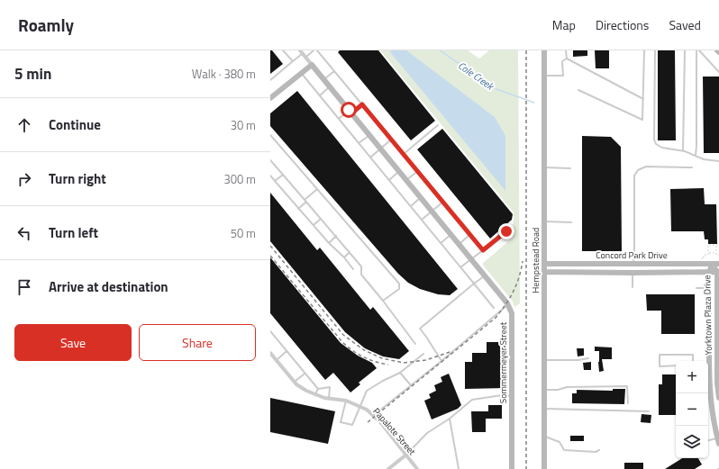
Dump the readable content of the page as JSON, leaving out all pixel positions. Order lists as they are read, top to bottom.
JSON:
{
  "streets": {
    "street": [
      "Concord Park Drive",
      "Hempstead Road",
      "Yorktown Plaza Drive",
      "Sommermeyer Street",
      "Papalote Street"
    ]
  },
  "crossings": [
    ["Concord Park Drive", "Hempstead Road"],
    ["Concord Park Drive", "Yorktown Plaza Drive"]
  ],
  "water": ["Cole Creek"],
  "page": {
    "header": "Roamly",
    "nav": ["Map", "Directions", "Saved"],
    "heading": ["5 min", "Walk · 380 m"],
    "list": [
      ["Continue", "30 m"],
      ["Turn right", "300 m"],
      ["Turn left", "50 m"],
      "Arrive at destination"
    ],
    "buttons": ["Save", "Share"],
    "map_buttons": ["+", "−"]
  }
}
